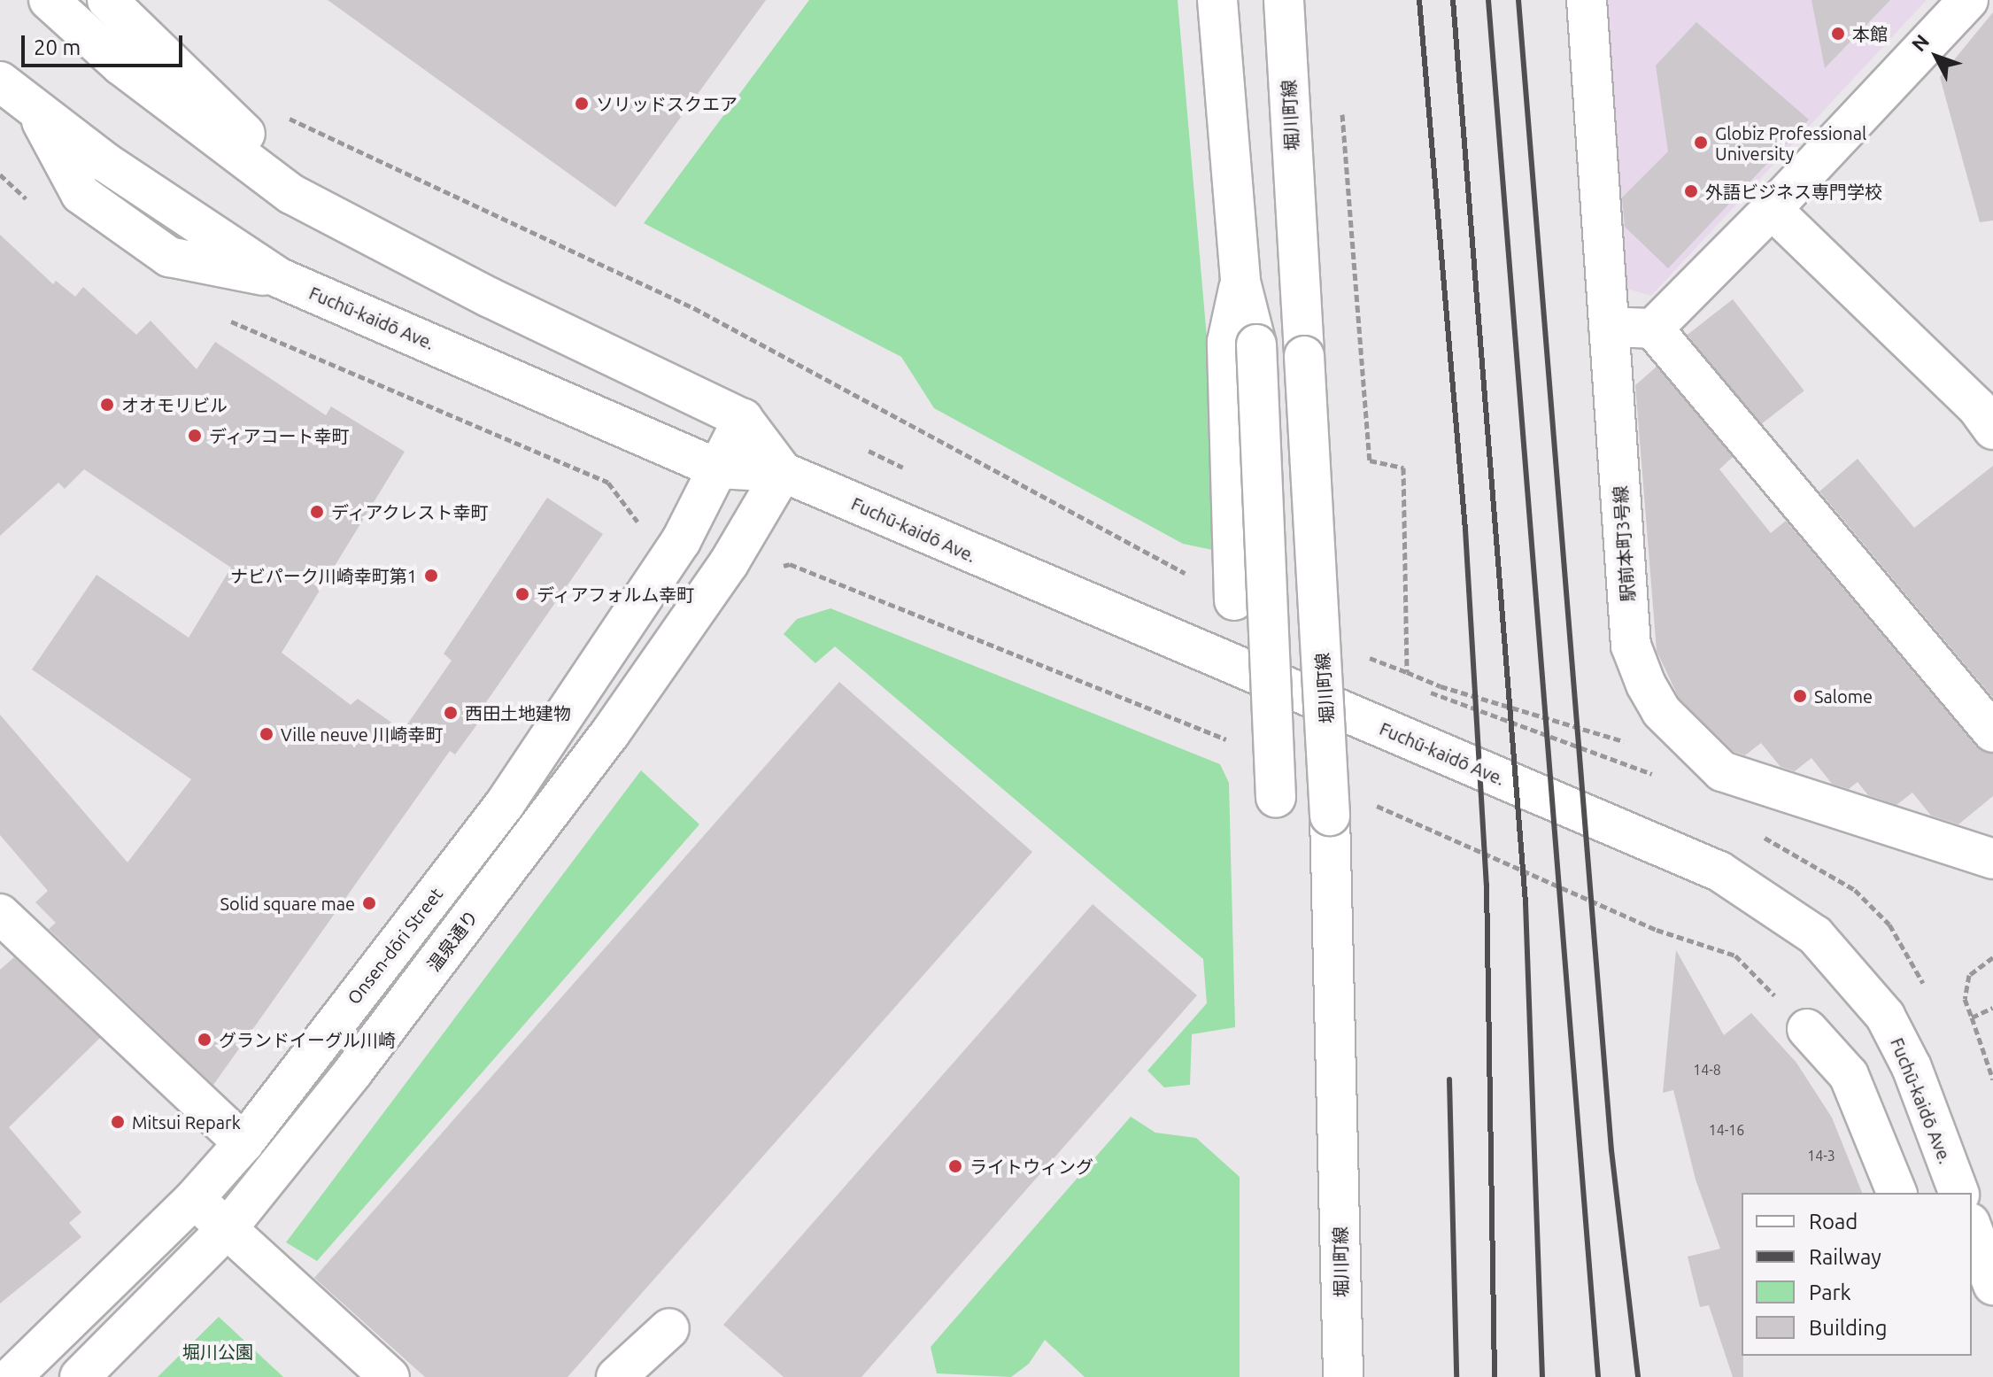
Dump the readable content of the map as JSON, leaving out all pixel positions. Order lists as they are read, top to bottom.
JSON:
{
  "streets": {
    "street": [
      "堀川町線",
      "Fuchū-kaidō Ave.",
      "駅前本町3号線",
      "温泉通り",
      "Onsen-dōri Street"
    ]
  },
  "crossings": [
    ["Fuchū-kaidō Ave.", "温泉通り"],
    ["Fuchū-kaidō Ave.", "Onsen-dōri Street"]
  ],
  "parks": ["堀川公園"],
  "places": [
    "本館",
    "ソリッドスクエア",
    "Globiz Professional University",
    "外語ビジネス専門学校",
    "オオモリビル",
    "ディアコート幸町",
    "ディアクレスト幸町",
    "ナビパーク川崎幸町第1",
    "ディアフォルム幸町",
    "Salome",
    "西田土地建物",
    "Ville neuve 川崎幸町",
    "Solid square mae",
    "グランドイーグル川崎",
    "Mitsui Repark",
    "ライトウィング"
  ],
  "house_numbers": ["14-8", "14-16", "14-3"],
  "legend": [
    "Road",
    "Railway",
    "Park",
    "Building"
  ],
  "scale_bar": "20 m",
  "north": "top left"
}
